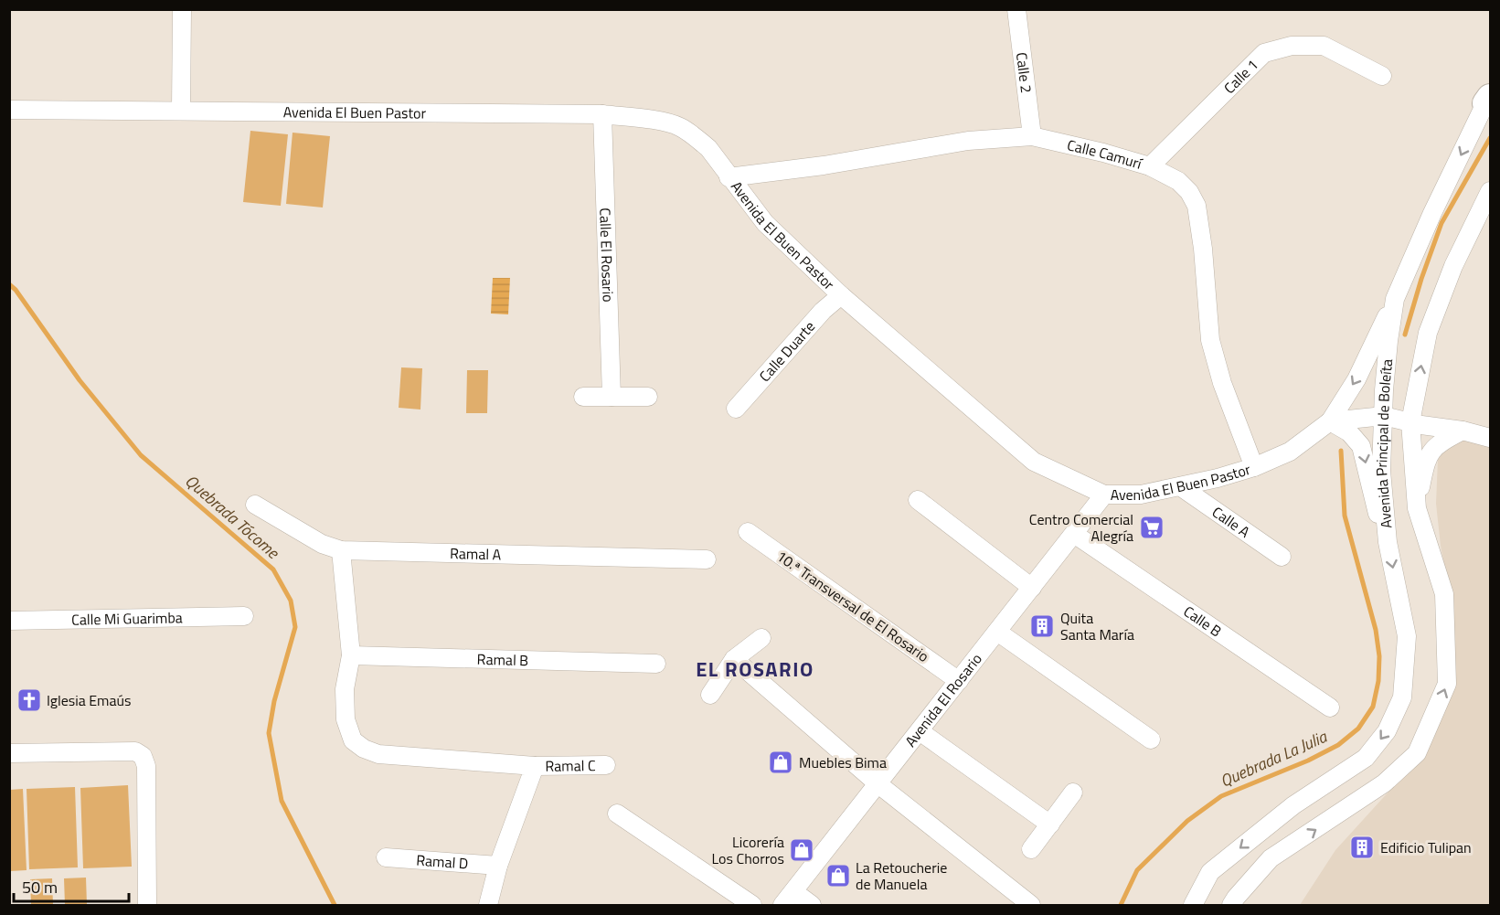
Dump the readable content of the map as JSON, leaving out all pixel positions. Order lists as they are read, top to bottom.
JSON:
{
  "streets": {
    "street": [
      "Calle 2",
      "Calle 1",
      "Avenida El Buen Pastor",
      "Calle Camurí",
      "Calle El Rosario",
      "Calle Duarte",
      "Avenida Principal de Boleíta",
      "Calle A",
      "Ramal A",
      "10.ª Transversal de El Rosario",
      "Calle Mi Guarimba",
      "Calle B",
      "Ramal B",
      "Avenida El Rosario",
      "Ramal C",
      "Ramal D"
    ]
  },
  "crossings": [
    ["Calle 2", "Calle Camurí"],
    ["Calle 1", "Calle Camurí"],
    ["Avenida El Buen Pastor", "Calle Camurí"],
    ["Avenida El Buen Pastor", "Calle El Rosario"],
    ["Avenida El Buen Pastor", "Calle Duarte"],
    ["Avenida El Buen Pastor", "Calle A"],
    ["Avenida El Buen Pastor", "Avenida El Rosario"],
    ["Ramal A", "Ramal C"],
    ["10.ª Transversal de El Rosario", "Avenida El Rosario"],
    ["Calle B", "Avenida El Rosario"],
    ["Ramal B", "Ramal C"]
  ],
  "districts": ["EL ROSARIO"],
  "water": ["Quebrada Tócome", "Quebrada La Julia"],
  "places": {
    "supermarket": ["Centro Comercial Alegría"],
    "building": ["Quita Santa María", "Edificio Tulipan"],
    "church": ["Iglesia Emaús"],
    "shop": ["Muebles Bima", "Licorería Los Chorros", "La Retoucherie de Manuela"]
  },
  "scale_bar": "50 m"
}
